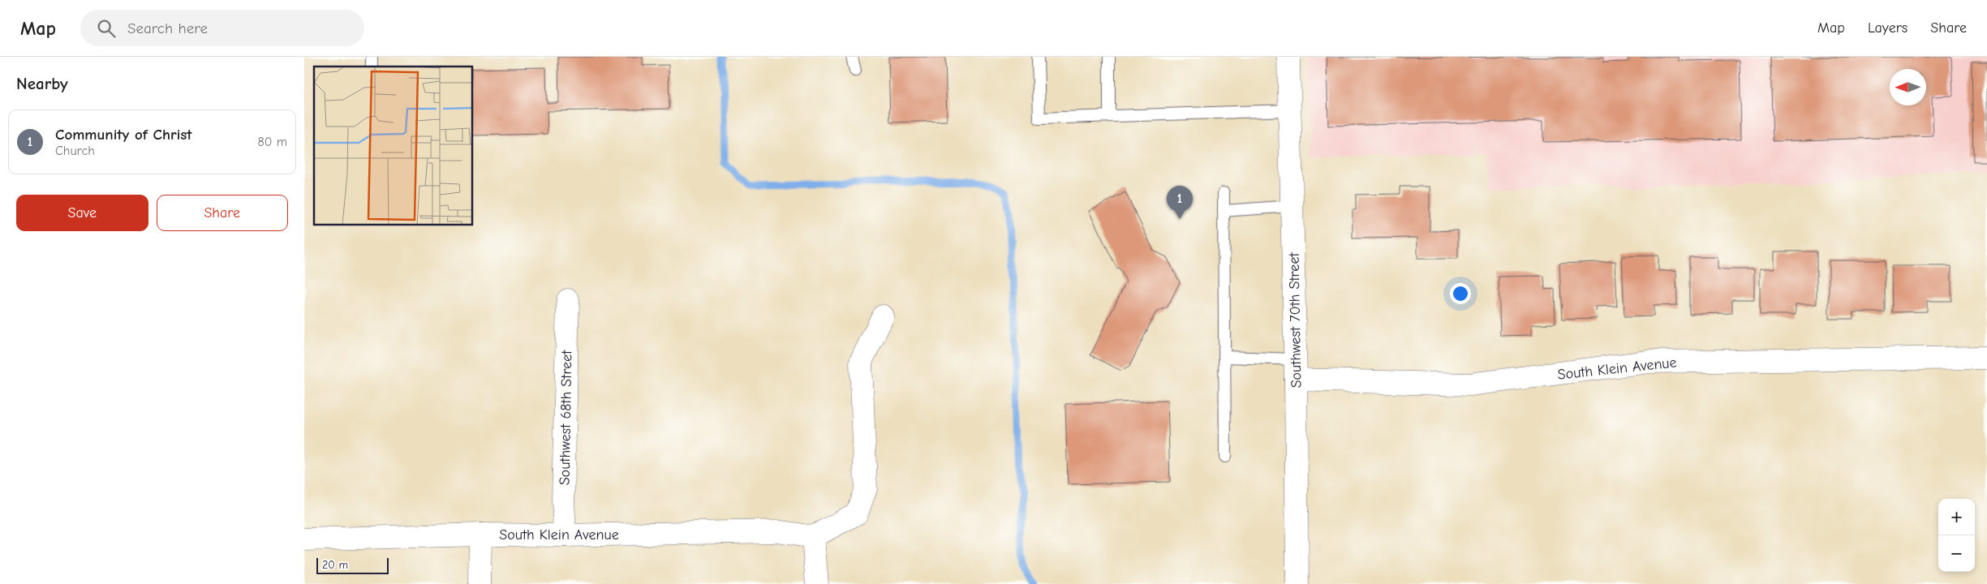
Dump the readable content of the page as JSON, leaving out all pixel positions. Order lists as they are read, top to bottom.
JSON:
{
  "streets": {
    "street": ["Southwest 70th Street", "South Klein Avenue", "Southwest 68th Street"]
  },
  "crossings": [
    ["Southwest 70th Street", "South Klein Avenue"],
    ["South Klein Avenue", "Southwest 68th Street"]
  ],
  "scale_bar": "20 m",
  "north": "left",
  "page": {
    "header": "Map",
    "search": "Search here",
    "nav": ["Map", "Layers", "Share"],
    "heading": "Nearby",
    "list": [
      {
        "mark": "1",
        "name": "Community of Christ",
        "note": "Church",
        "value": "80 m"
      }
    ],
    "buttons": ["Save", "Share"],
    "pins": "1",
    "map_buttons": ["+", "−"],
    "scale": "20 m"
  }
}
